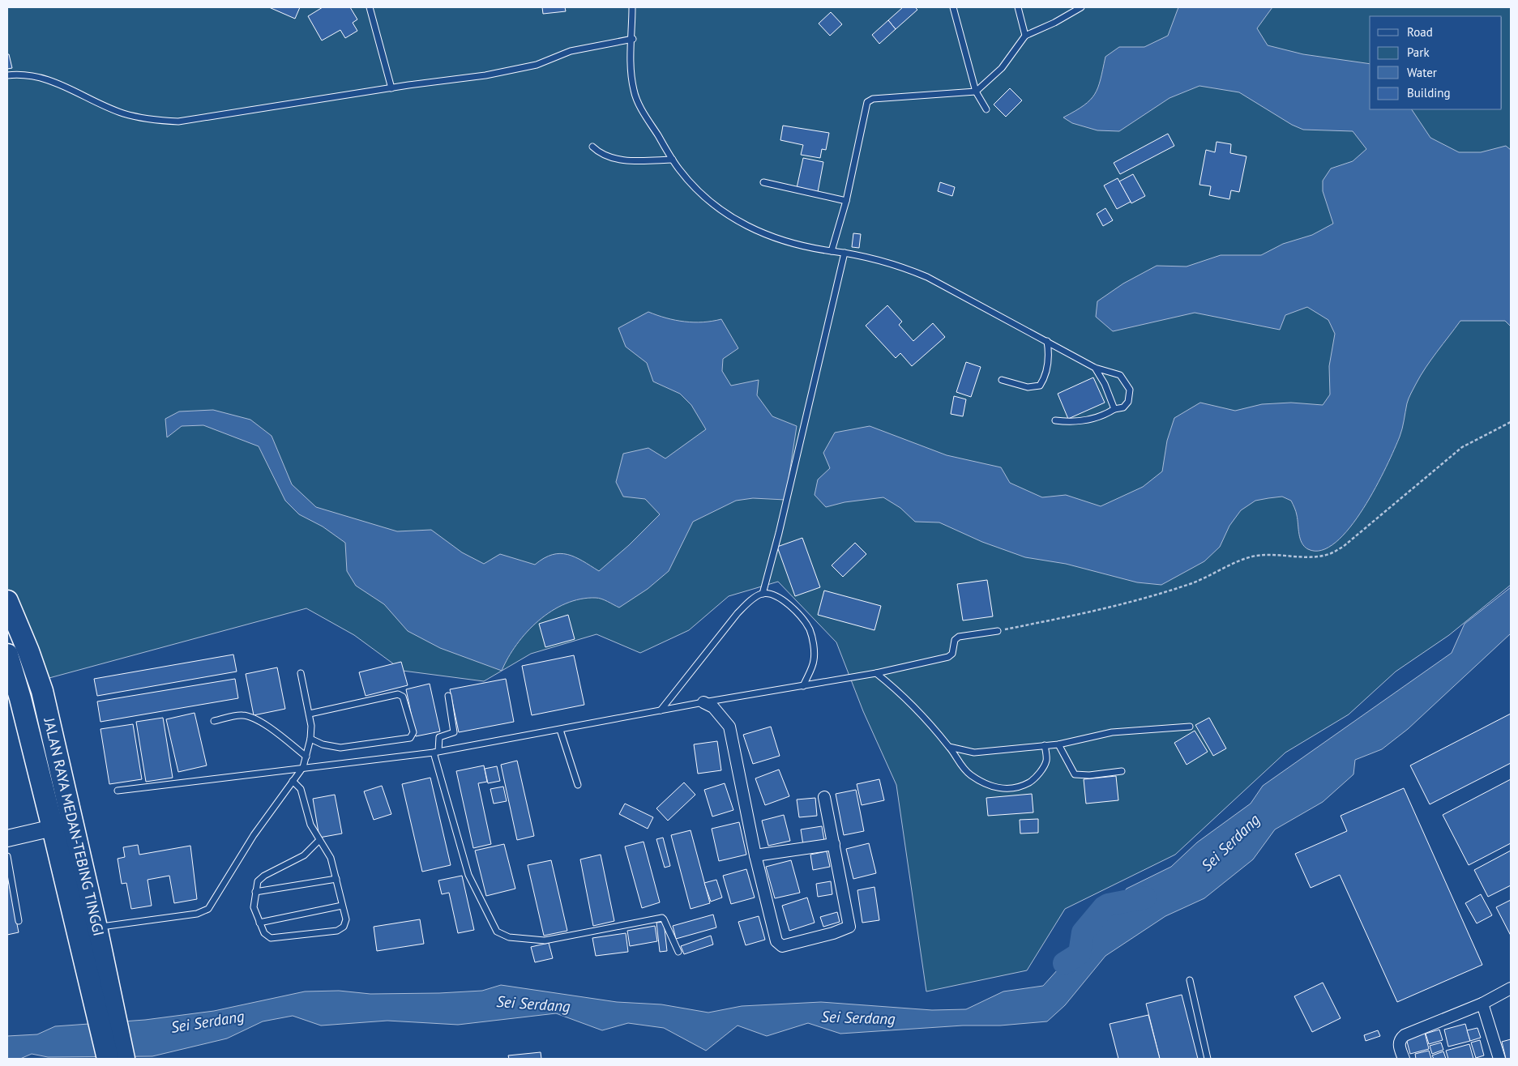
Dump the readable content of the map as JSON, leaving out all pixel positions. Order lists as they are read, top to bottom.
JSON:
{
  "streets": {
    "highway": ["JALAN RAYA MEDAN-TEBING TINGGI"]
  },
  "water": ["Sei Serdang"],
  "legend": [
    "Road",
    "Park",
    "Water",
    "Building"
  ]
}
